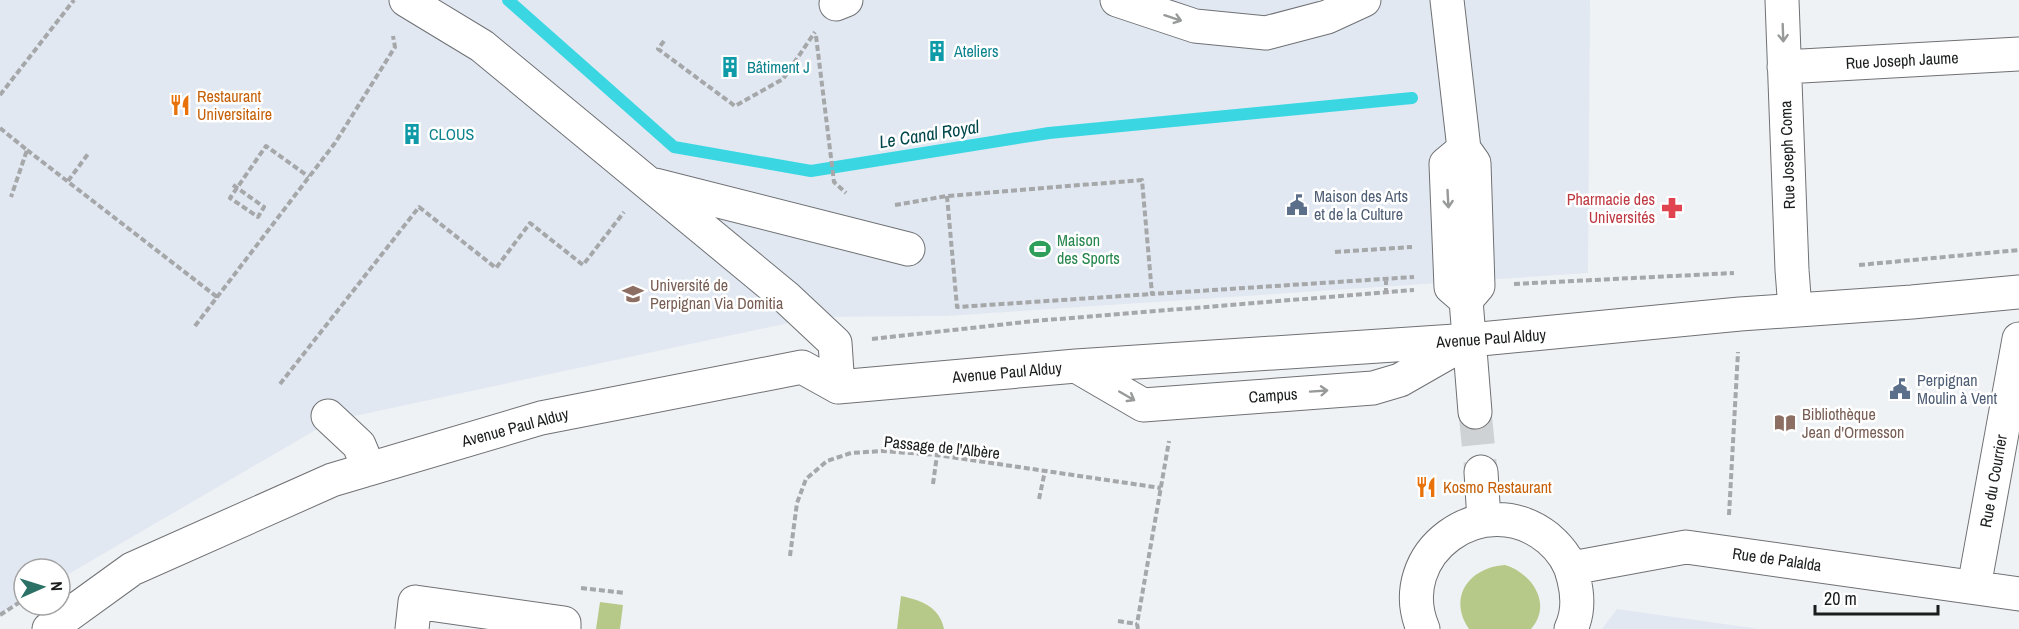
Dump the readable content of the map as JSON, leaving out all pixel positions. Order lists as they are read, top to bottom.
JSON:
{
  "streets": {
    "street": [
      "Rue Joseph Jaume",
      "Rue Joseph Coma",
      "Avenue Paul Alduy",
      "Campus",
      "Rue du Courrier",
      "Rue de Palalda"
    ],
    "path": ["Passage de l'Albère"]
  },
  "crossings": [
    ["Rue Joseph Jaume", "Rue Joseph Coma"],
    ["Rue Joseph Coma", "Avenue Paul Alduy"],
    ["Avenue Paul Alduy", "Campus"],
    ["Rue du Courrier", "Rue de Palalda"]
  ],
  "one_way": ["Campus"],
  "water": ["Le Canal Royal"],
  "places": {
    "building": ["Ateliers", "Bâtiment J", "CLOUS"],
    "restaurant": ["Restaurant Universitaire", "Kosmo Restaurant"],
    "public building": ["Maison des Arts et de la Culture", "Perpignan Moulin à Vent"],
    "pharmacy": ["Pharmacie des Universités"],
    "sports": ["Maison des Sports"],
    "school or university": ["Université de Perpignan Via Domitia"],
    "library": ["Bibliothèque Jean d'Ormesson"]
  },
  "scale_bar": "20 m",
  "north": "right"
}
